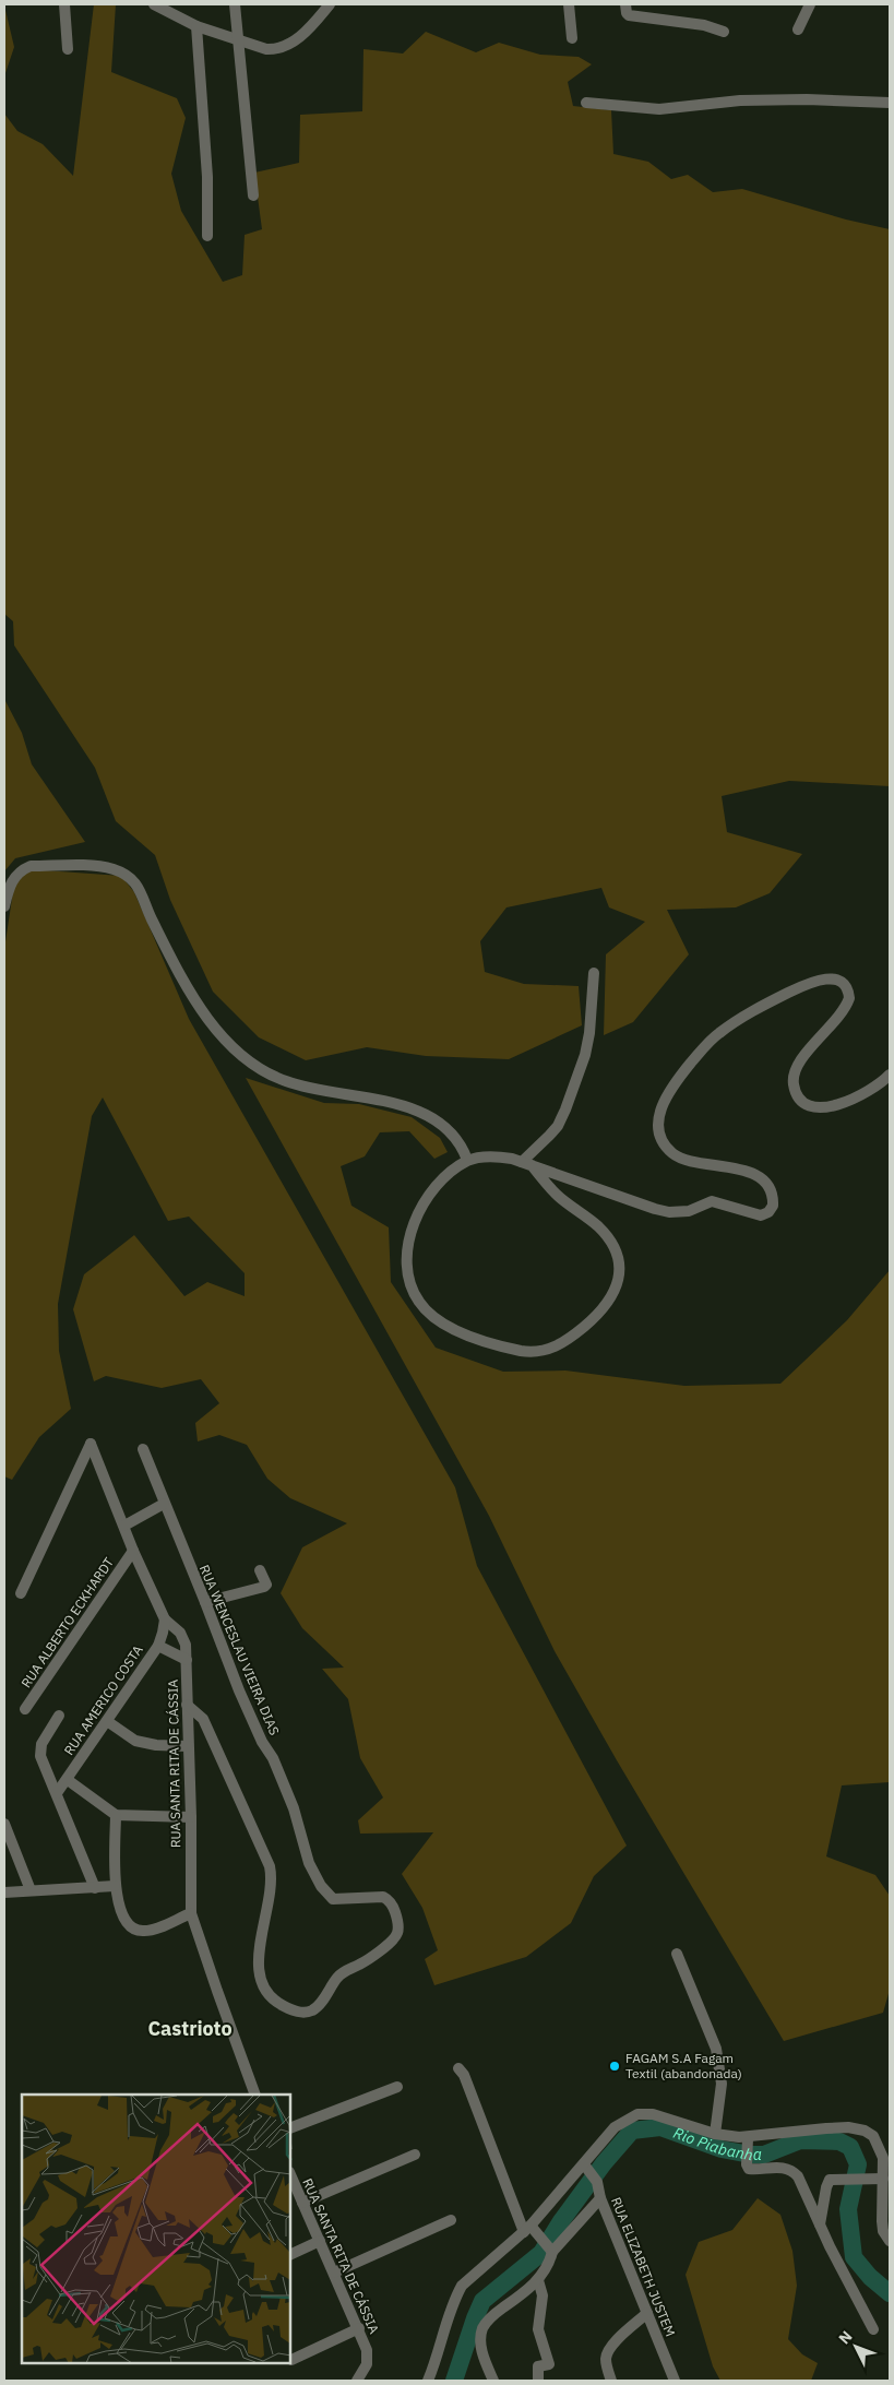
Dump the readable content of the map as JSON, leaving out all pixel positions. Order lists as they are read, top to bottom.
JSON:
{
  "streets": {
    "street": [
      "RUA ALBERTO ECKHARDT",
      "RUA WENCESLAU VIEIRA DIAS",
      "RUA AMERICO COSTA",
      "RUA SANTA RITA DE CÁSSIA",
      "RUA ELIZABETH JUSTEM"
    ]
  },
  "crossings": [
    ["RUA ALBERTO ECKHARDT", "RUA SANTA RITA DE CÁSSIA"],
    ["RUA WENCESLAU VIEIRA DIAS", "RUA SANTA RITA DE CÁSSIA"],
    ["RUA AMERICO COSTA", "RUA SANTA RITA DE CÁSSIA"]
  ],
  "districts": ["Castrioto"],
  "water": ["Rio Piabanha"],
  "places": ["FAGAM S.A Fagam Textil (abandonada)"],
  "north": "top left"
}
